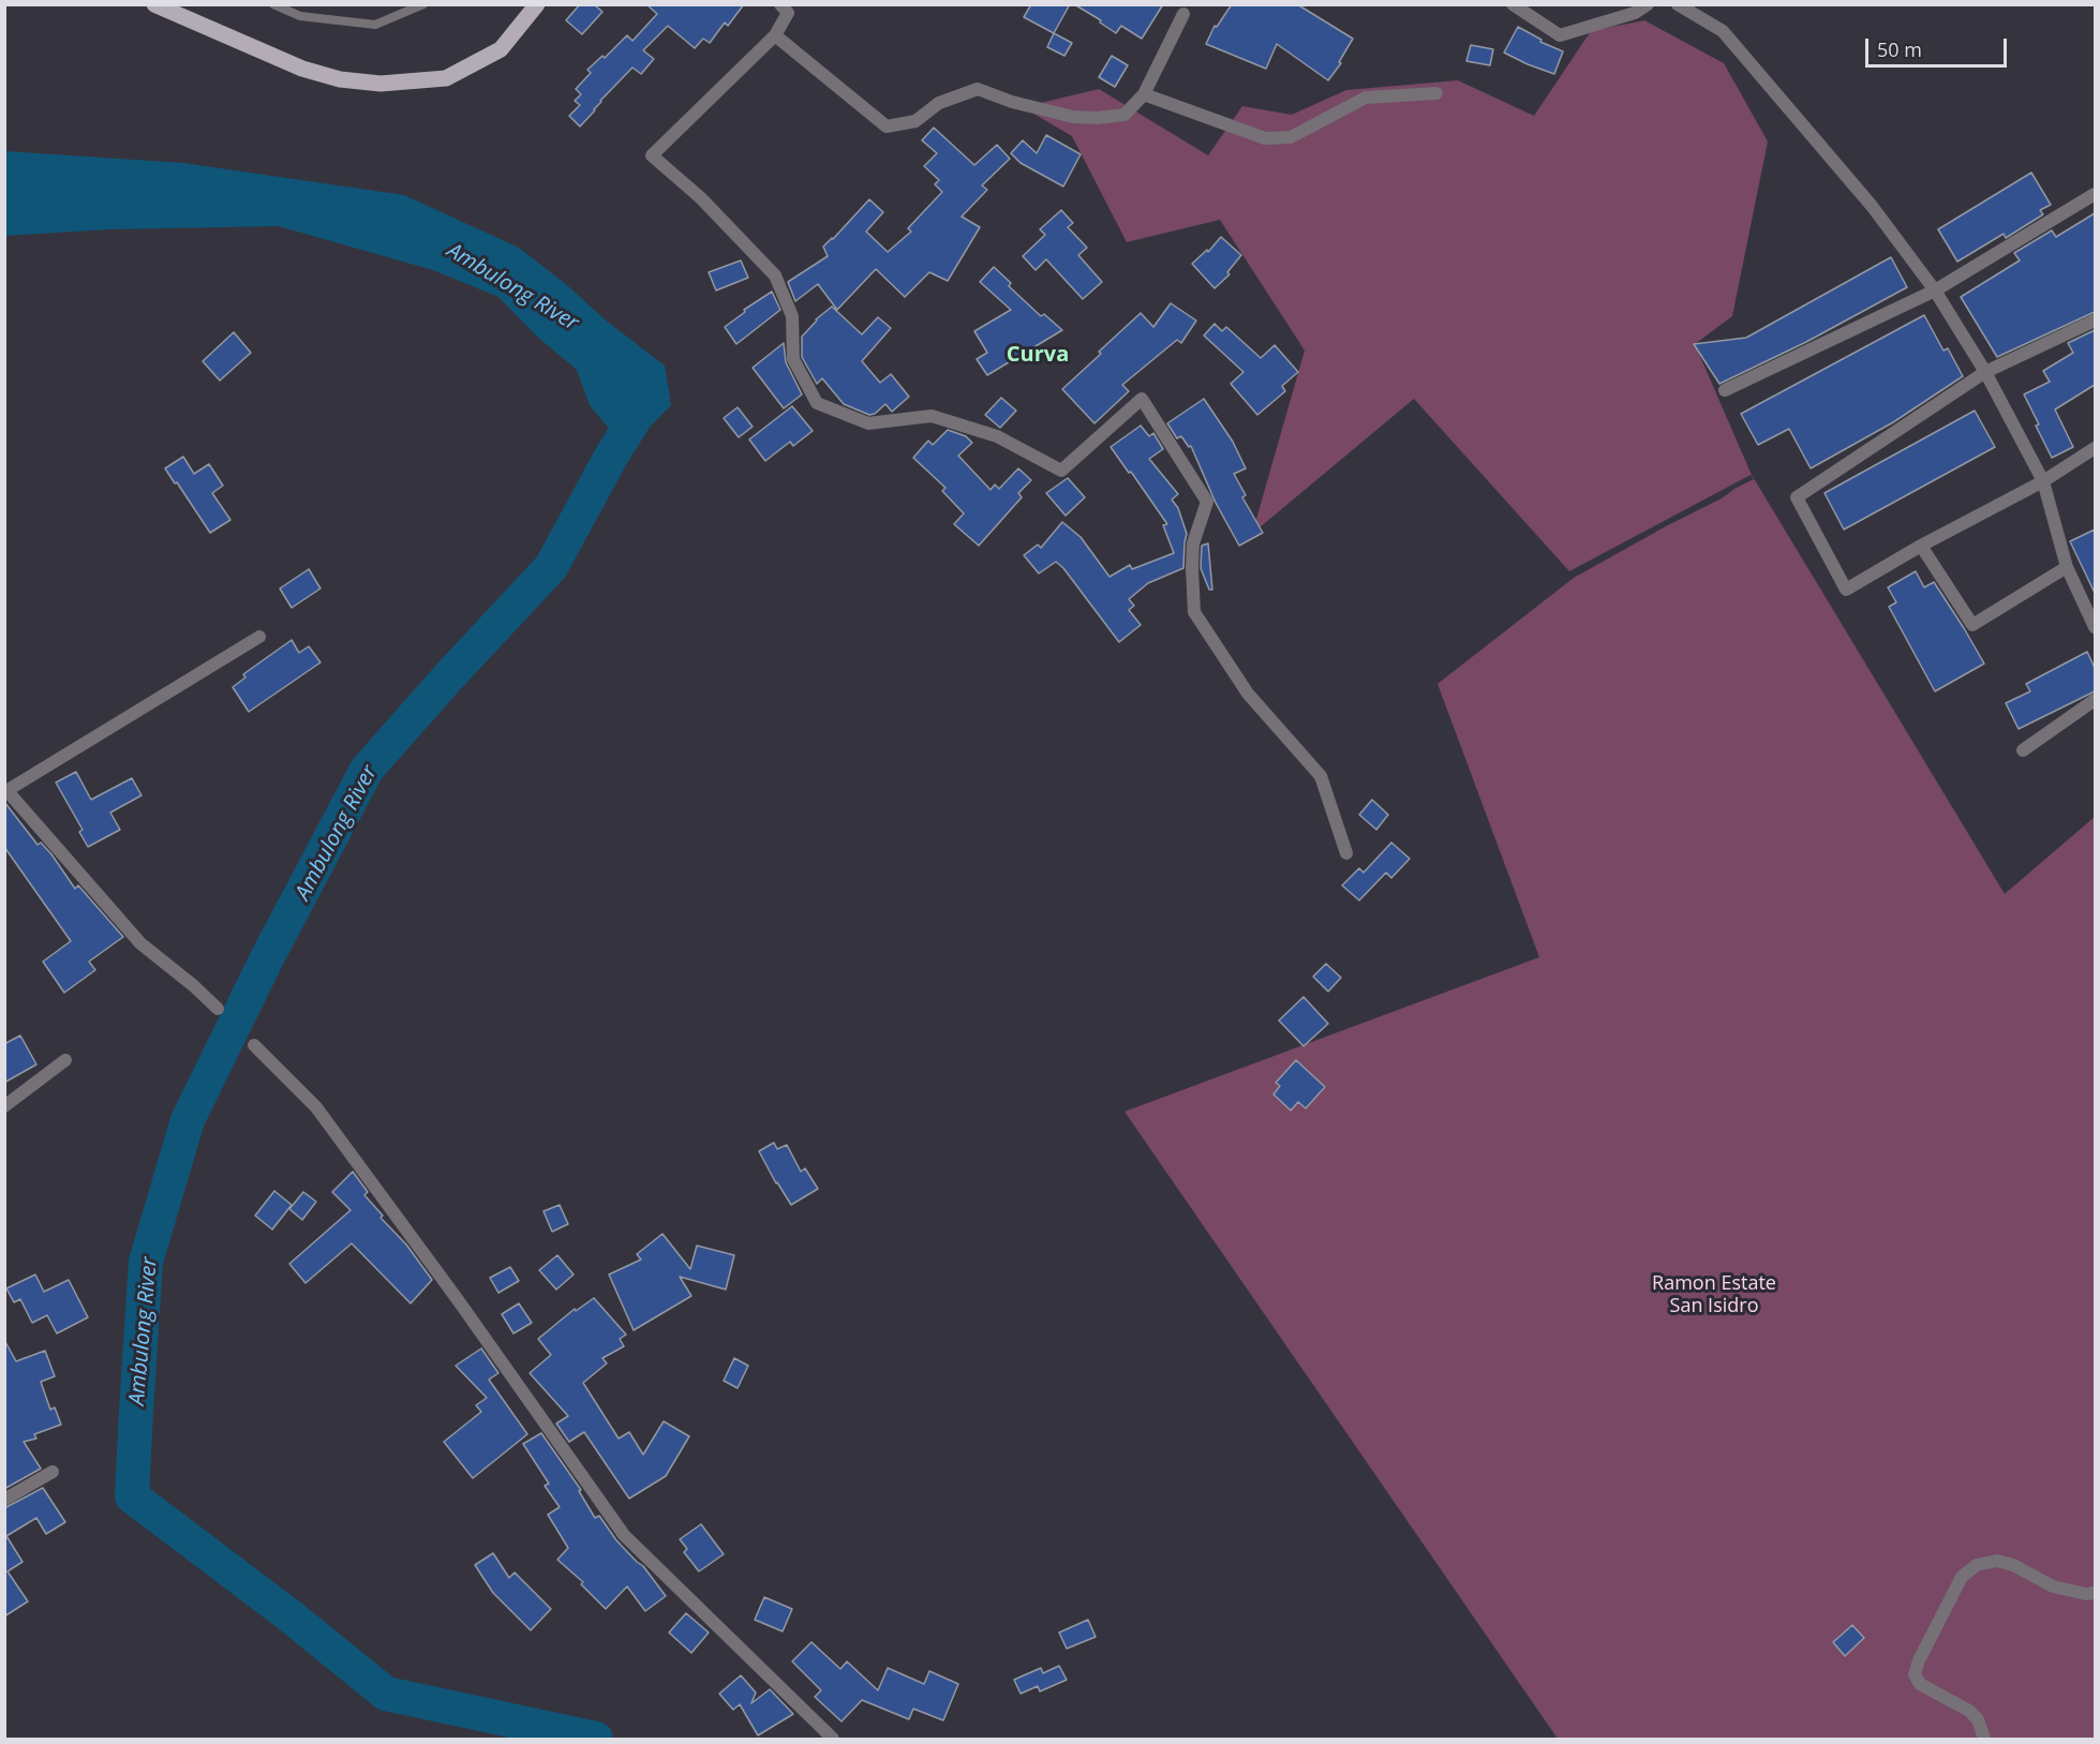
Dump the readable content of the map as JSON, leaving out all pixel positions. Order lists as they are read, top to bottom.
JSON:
{
  "districts": ["Curva"],
  "water": ["Ambulong River"],
  "parks": ["Ramon Estate San Isidro"],
  "scale_bar": "50 m"
}
